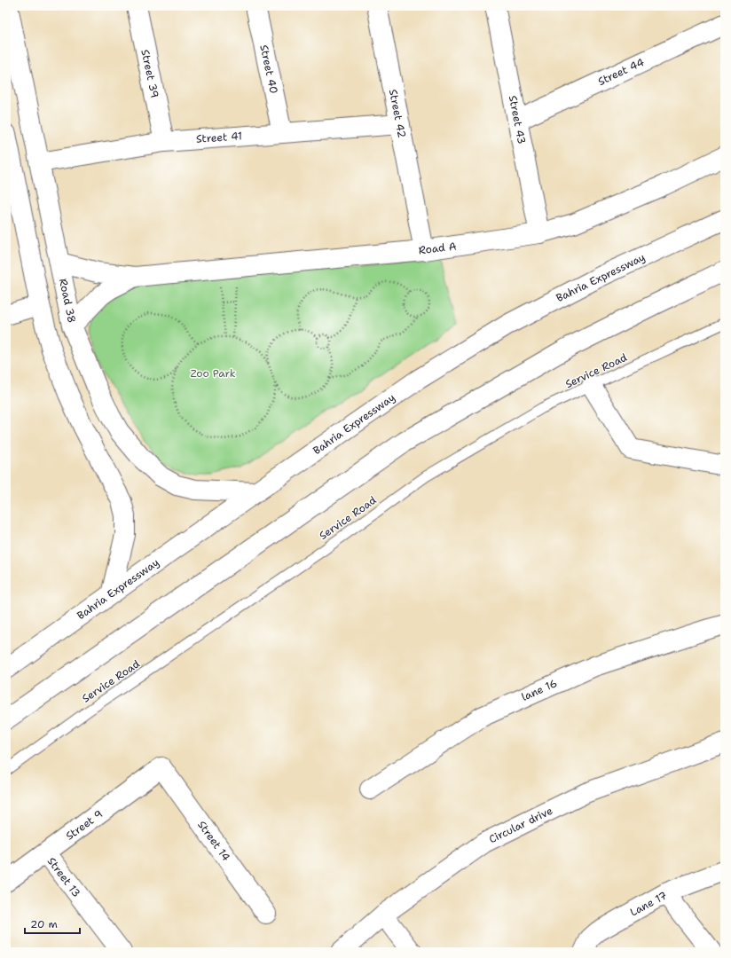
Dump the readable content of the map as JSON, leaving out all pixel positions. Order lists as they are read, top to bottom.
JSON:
{
  "streets": {
    "main road": [
      "Street 40",
      "Street 44",
      "Street 39",
      "Street 42",
      "Street 43",
      "Street 41",
      "Road A",
      "Bahria Expressway",
      "Road 38",
      "lane 16",
      "Street 9",
      "Circular drive",
      "Street 14",
      "Street 13",
      "Lane 17"
    ],
    "lane": ["Service Road"]
  },
  "crossings": [
    ["Street 40", "Street 41"],
    ["Street 44", "Street 43"],
    ["Street 39", "Street 41"],
    ["Street 42", "Street 41"],
    ["Street 42", "Road A"],
    ["Street 43", "Road A"],
    ["Street 41", "Road 38"],
    ["Bahria Expressway", "Road 38"],
    ["Street 9", "Street 14"],
    ["Street 9", "Street 13"]
  ],
  "parks": ["Zoo Park"],
  "scale_bar": "20 m"
}
